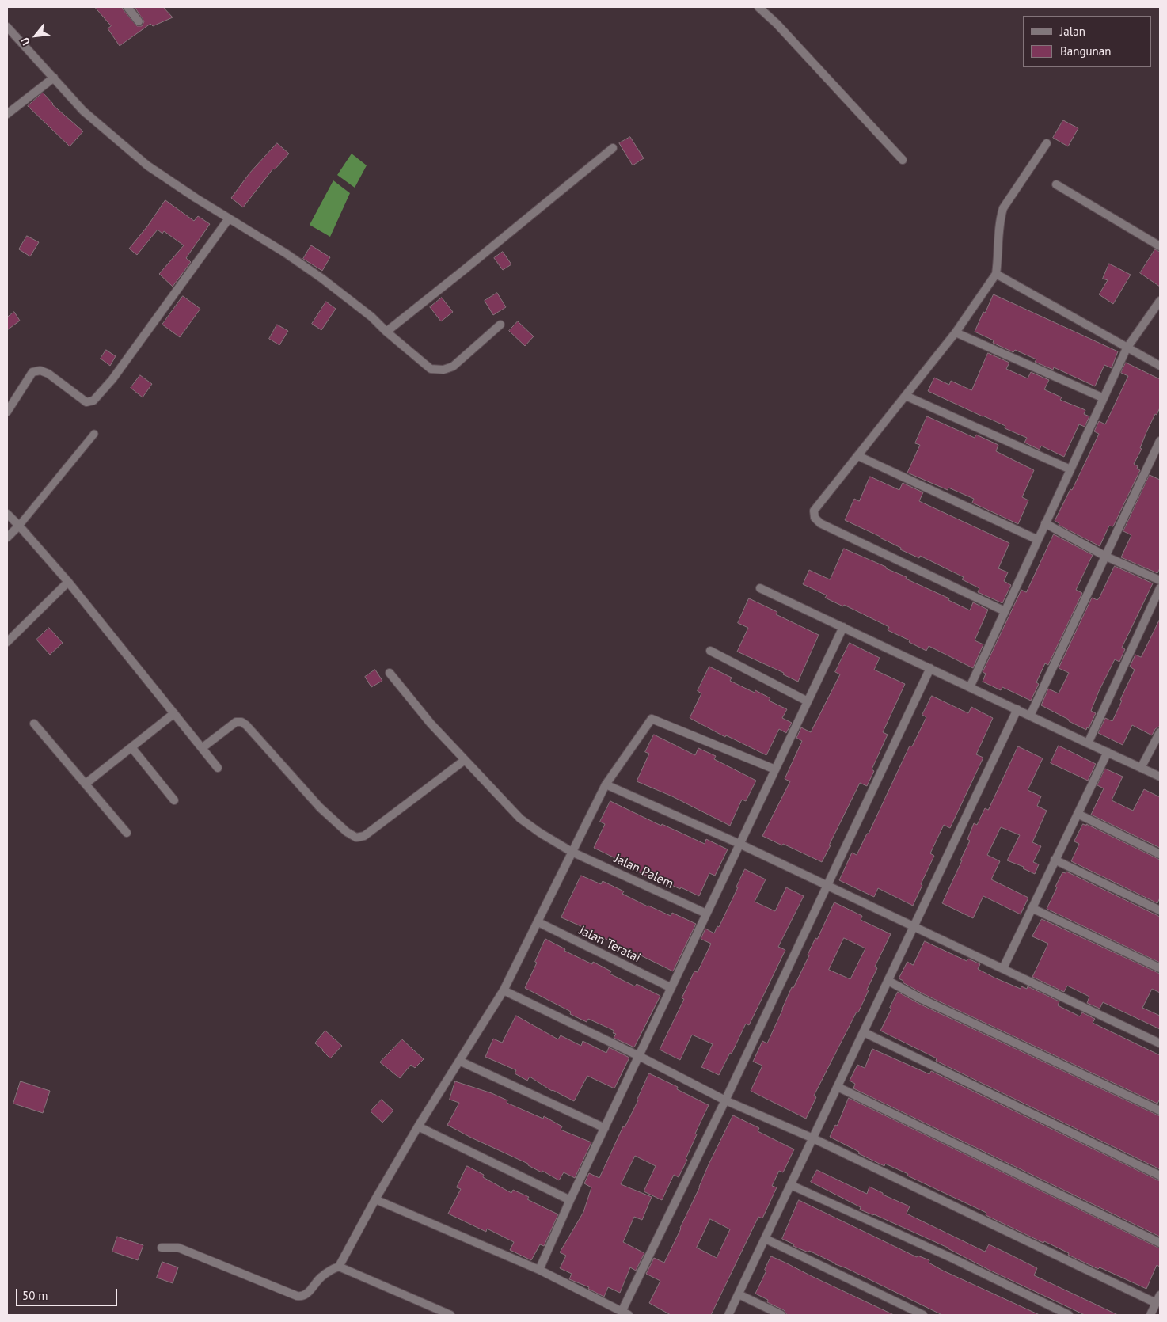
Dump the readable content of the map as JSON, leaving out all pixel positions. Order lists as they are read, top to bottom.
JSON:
{
  "streets": {
    "street": ["Jalan Palem", "Jalan Teratai"]
  },
  "legend": ["Jalan", "Bangunan"],
  "scale_bar": "50 m",
  "north": "bottom left"
}
